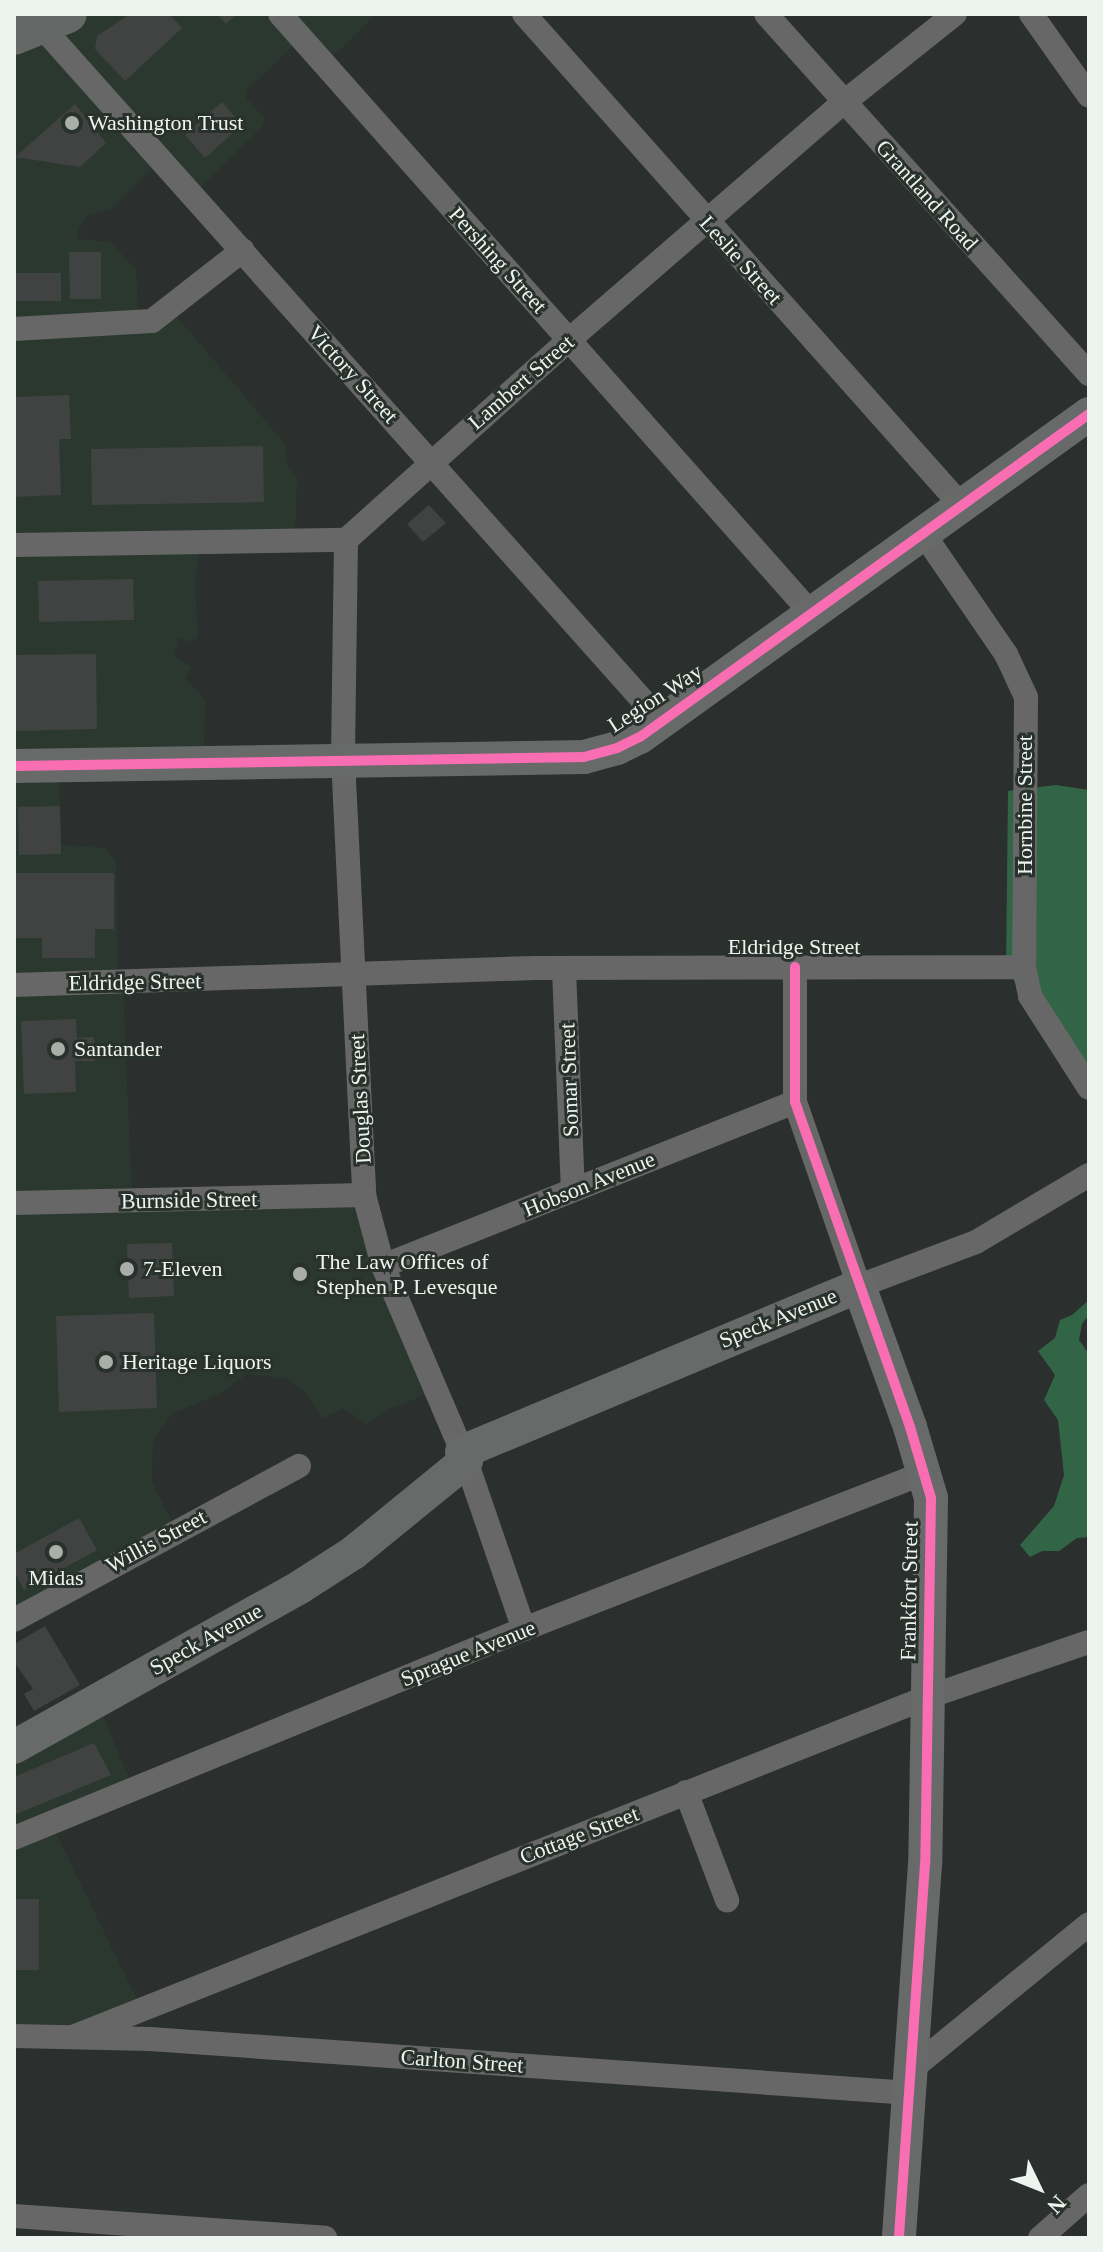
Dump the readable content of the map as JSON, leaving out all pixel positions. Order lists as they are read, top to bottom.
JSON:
{
  "streets": {
    "street": [
      "Grantland Road",
      "Pershing Street",
      "Leslie Street",
      "Victory Street",
      "Lambert Street",
      "Legion Way",
      "Hornbine Street",
      "Eldridge Street",
      "Somar Street",
      "Douglas Street",
      "Hobson Avenue",
      "Burnside Street",
      "Speck Avenue",
      "Willis Street",
      "Frankfort Street",
      "Sprague Avenue",
      "Cottage Street",
      "Carlton Street"
    ]
  },
  "crossings": [
    ["Grantland Road", "Lambert Street"],
    ["Pershing Street", "Lambert Street"],
    ["Pershing Street", "Legion Way"],
    ["Leslie Street", "Lambert Street"],
    ["Leslie Street", "Legion Way"],
    ["Victory Street", "Lambert Street"],
    ["Victory Street", "Legion Way"],
    ["Lambert Street", "Douglas Street"],
    ["Legion Way", "Hornbine Street"],
    ["Legion Way", "Douglas Street"],
    ["Hornbine Street", "Eldridge Street"],
    ["Eldridge Street", "Somar Street"],
    ["Eldridge Street", "Douglas Street"],
    ["Eldridge Street", "Frankfort Street"],
    ["Somar Street", "Hobson Avenue"],
    ["Douglas Street", "Hobson Avenue"],
    ["Douglas Street", "Burnside Street"],
    ["Douglas Street", "Speck Avenue"],
    ["Douglas Street", "Sprague Avenue"],
    ["Hobson Avenue", "Frankfort Street"],
    ["Speck Avenue", "Frankfort Street"],
    ["Frankfort Street", "Sprague Avenue"],
    ["Frankfort Street", "Cottage Street"],
    ["Frankfort Street", "Carlton Street"],
    ["Cottage Street", "Carlton Street"]
  ],
  "places": [
    "Washington Trust",
    "Santander",
    "7-Eleven",
    "The Law Offices of Stephen P. Levesque",
    "Heritage Liquors",
    "Midas"
  ],
  "north": "bottom right"
}
